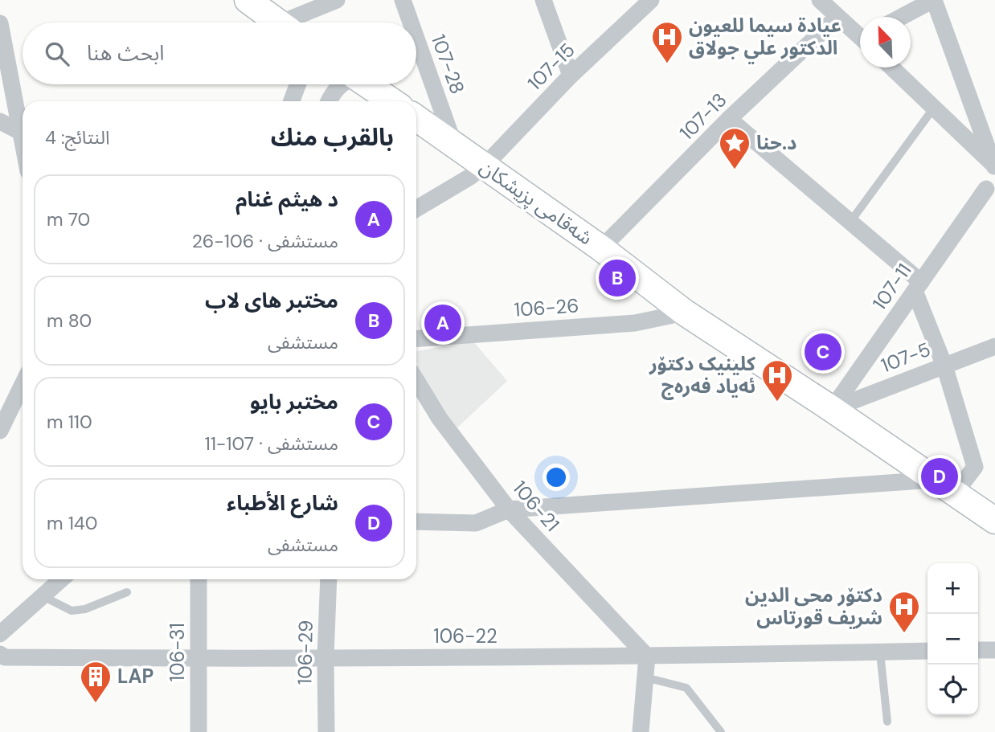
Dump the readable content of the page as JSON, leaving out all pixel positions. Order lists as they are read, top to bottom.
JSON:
{
  "streets": {
    "main road": ["شەقامی پزیشکان"],
    "street": [
      "107-28",
      "107-15",
      "107-13",
      "107-11",
      "106-26",
      "107-5",
      "106-21",
      "106-22",
      "106-31",
      "106-29"
    ]
  },
  "crossings": [
    ["107-28", "شەقامی پزیشکان"],
    ["107-15", "شەقامی پزیشکان"],
    ["107-13", "شەقامی پزیشکان"],
    ["شەقامی پزیشکان", "107-11"],
    ["شەقامی پزیشکان", "106-26"],
    ["شەقامی پزیشکان", "107-5"],
    ["107-11", "107-5"],
    ["106-21", "106-22"],
    ["106-22", "106-31"],
    ["106-22", "106-29"]
  ],
  "places": {
    "hospital": ["عيادة سيما للعيون الدكتور علي جولاق", "کلینیک دکتۆر ئەیاد فەرەج", "دکتۆر محی الدین شریف قورتاس"],
    "place": ["د.حنا"],
    "building": ["LAP"]
  },
  "north": "top left",
  "page": {
    "search": "ابحث هنا",
    "heading": ["بالقرب منك", "النتائج: 4"],
    "list": [
      {
        "mark": "A",
        "name": "د هيثم غنام",
        "note": "مستشفى · 106-26",
        "value": "70 m"
      },
      {
        "mark": "B",
        "name": "مختبر هاى لاب",
        "note": "مستشفى",
        "value": "80 m"
      },
      {
        "mark": "C",
        "name": "مختبر بايو",
        "note": "مستشفى · 107-11",
        "value": "110 m"
      },
      {
        "mark": "D",
        "name": "شارع الأطباء",
        "note": "مستشفى",
        "value": "140 m"
      }
    ],
    "pins": [
      "B",
      "A",
      "C",
      "D"
    ],
    "map_buttons": ["+", "−"]
  }
}
